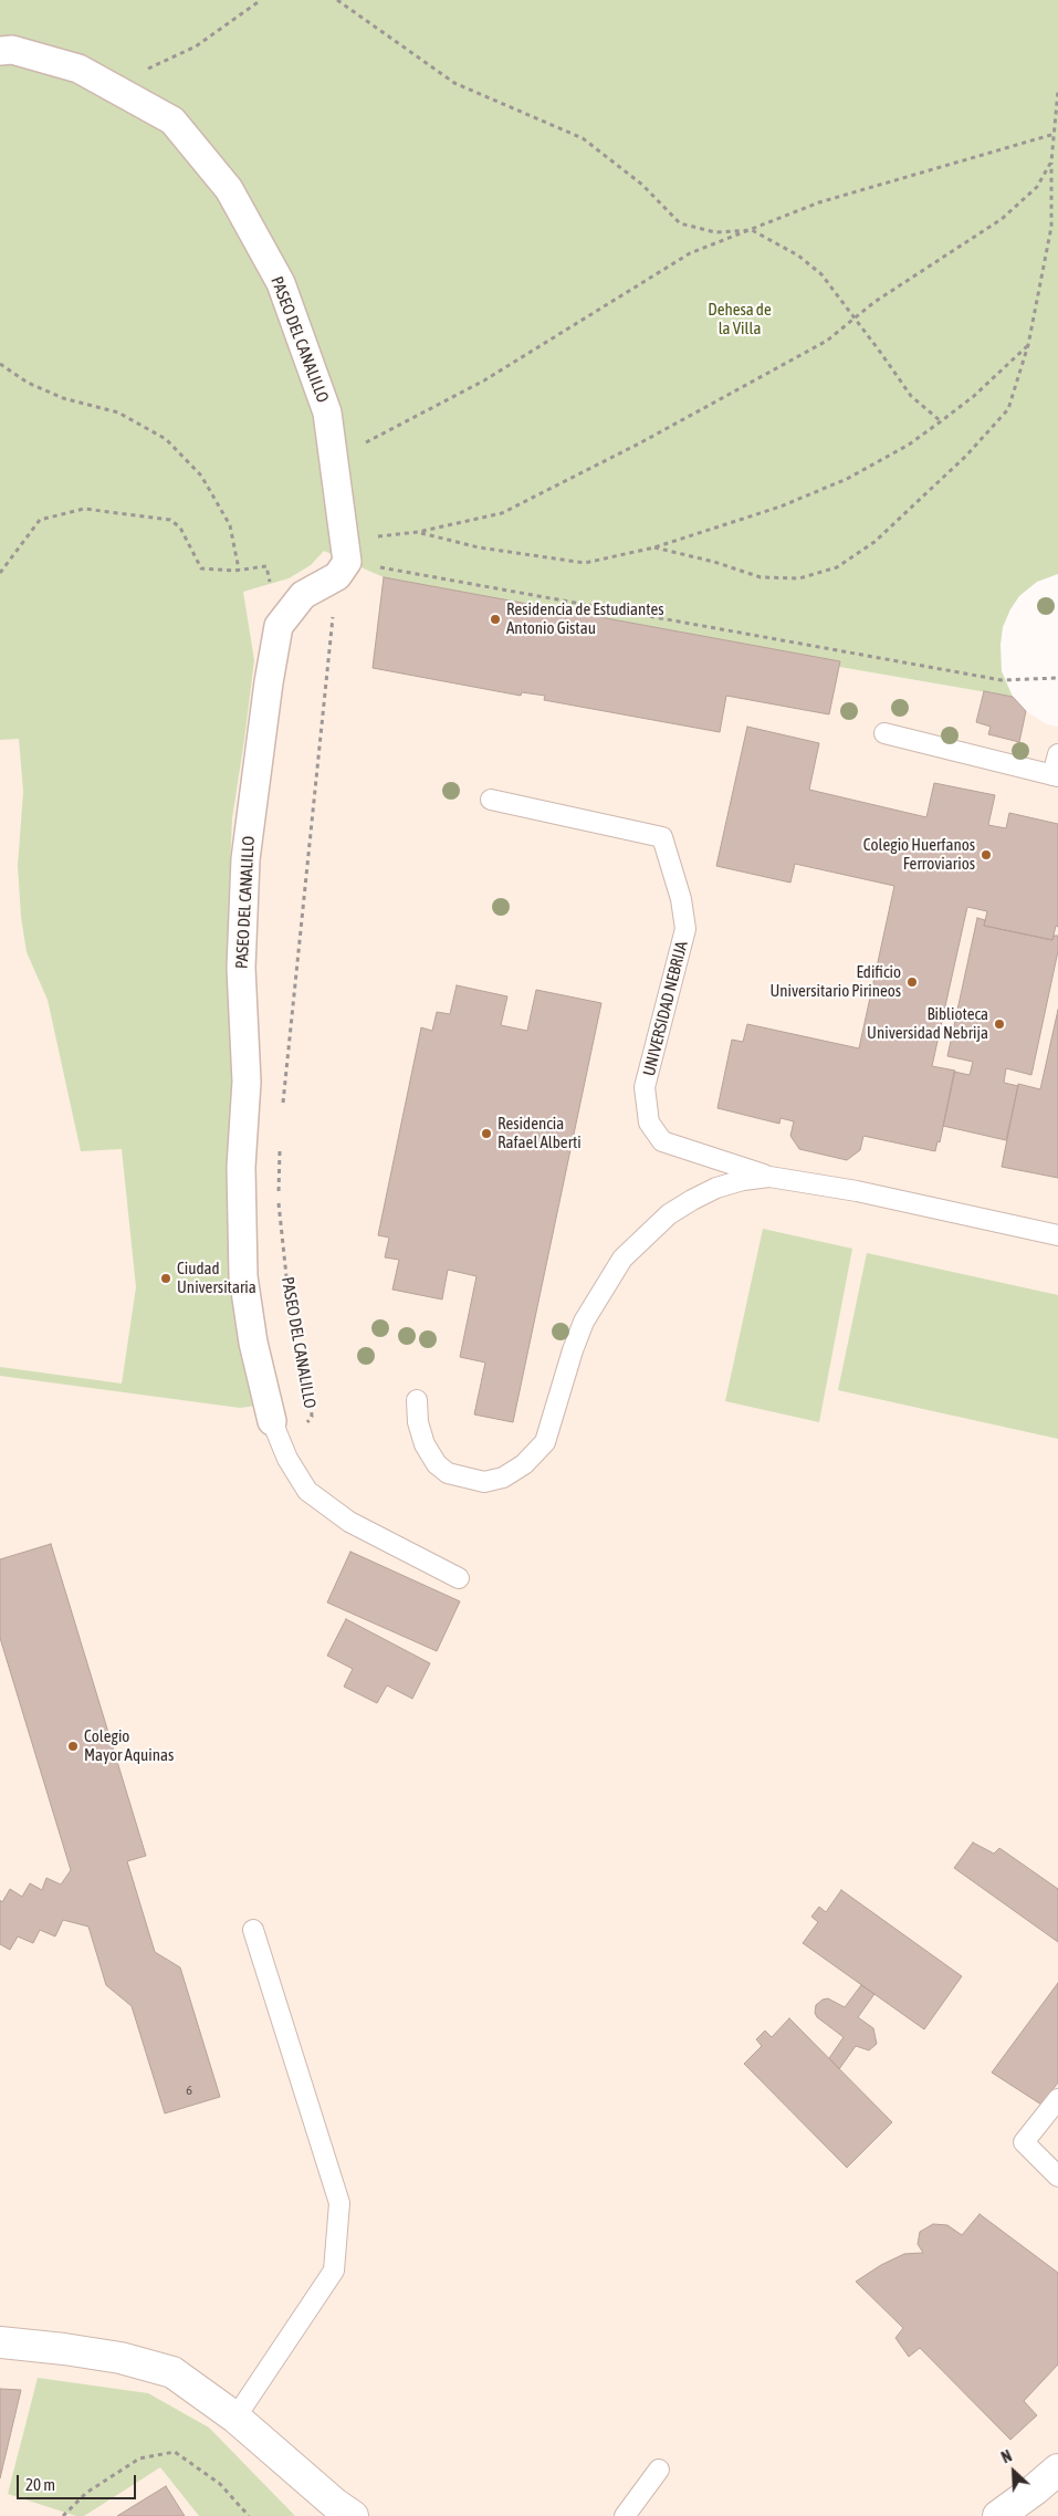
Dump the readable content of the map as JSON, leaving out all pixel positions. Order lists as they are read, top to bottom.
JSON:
{
  "streets": {
    "street": ["PASEO DEL CANALILLO"],
    "lane": ["UNIVERSIDAD NEBRIJA"]
  },
  "parks": ["Dehesa de la Villa"],
  "places": [
    "Residencia de Estudiantes Antonio Gistau",
    "Colegio Huerfanos Ferroviarios",
    "Edificio Universitario Pirineos",
    "Biblioteca Universidad Nebrija",
    "Residencia Rafael Alberti",
    "Ciudad Universitaria",
    "Colegio Mayor Aquinas"
  ],
  "house_numbers": ["6"],
  "scale_bar": "20 m",
  "north": "top left"
}
